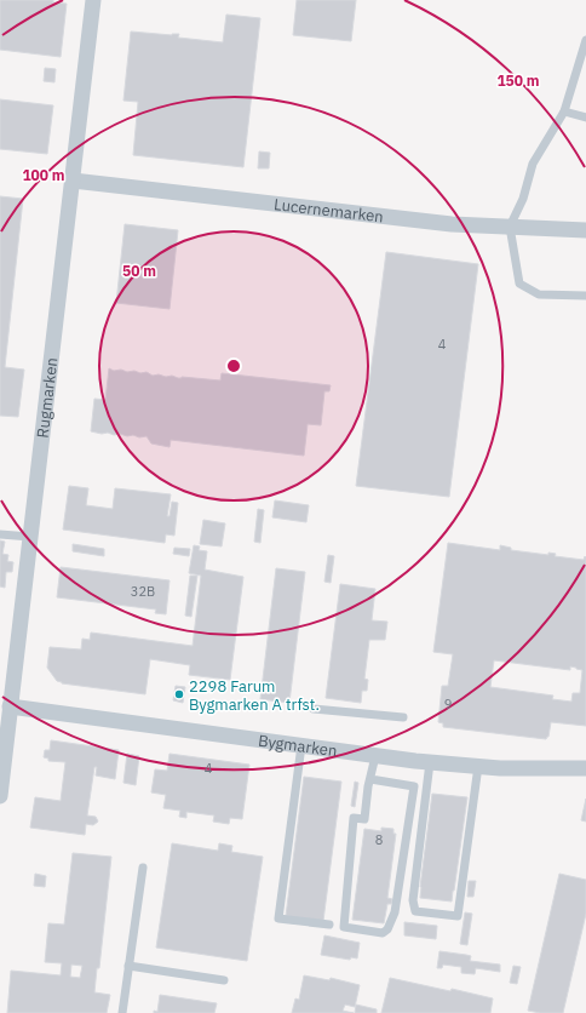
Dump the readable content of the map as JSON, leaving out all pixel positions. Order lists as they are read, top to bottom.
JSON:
{
  "streets": {
    "street": ["Lucernemarken", "Rugmarken", "Bygmarken"]
  },
  "crossings": [
    ["Lucernemarken", "Rugmarken"],
    ["Rugmarken", "Bygmarken"]
  ],
  "places": ["2298 Farum Bygmarken A trfst."],
  "house_numbers": [
    "4",
    "32B",
    "9",
    "4",
    "8"
  ],
  "rings": ["150 m", "100 m", "50 m"]
}
